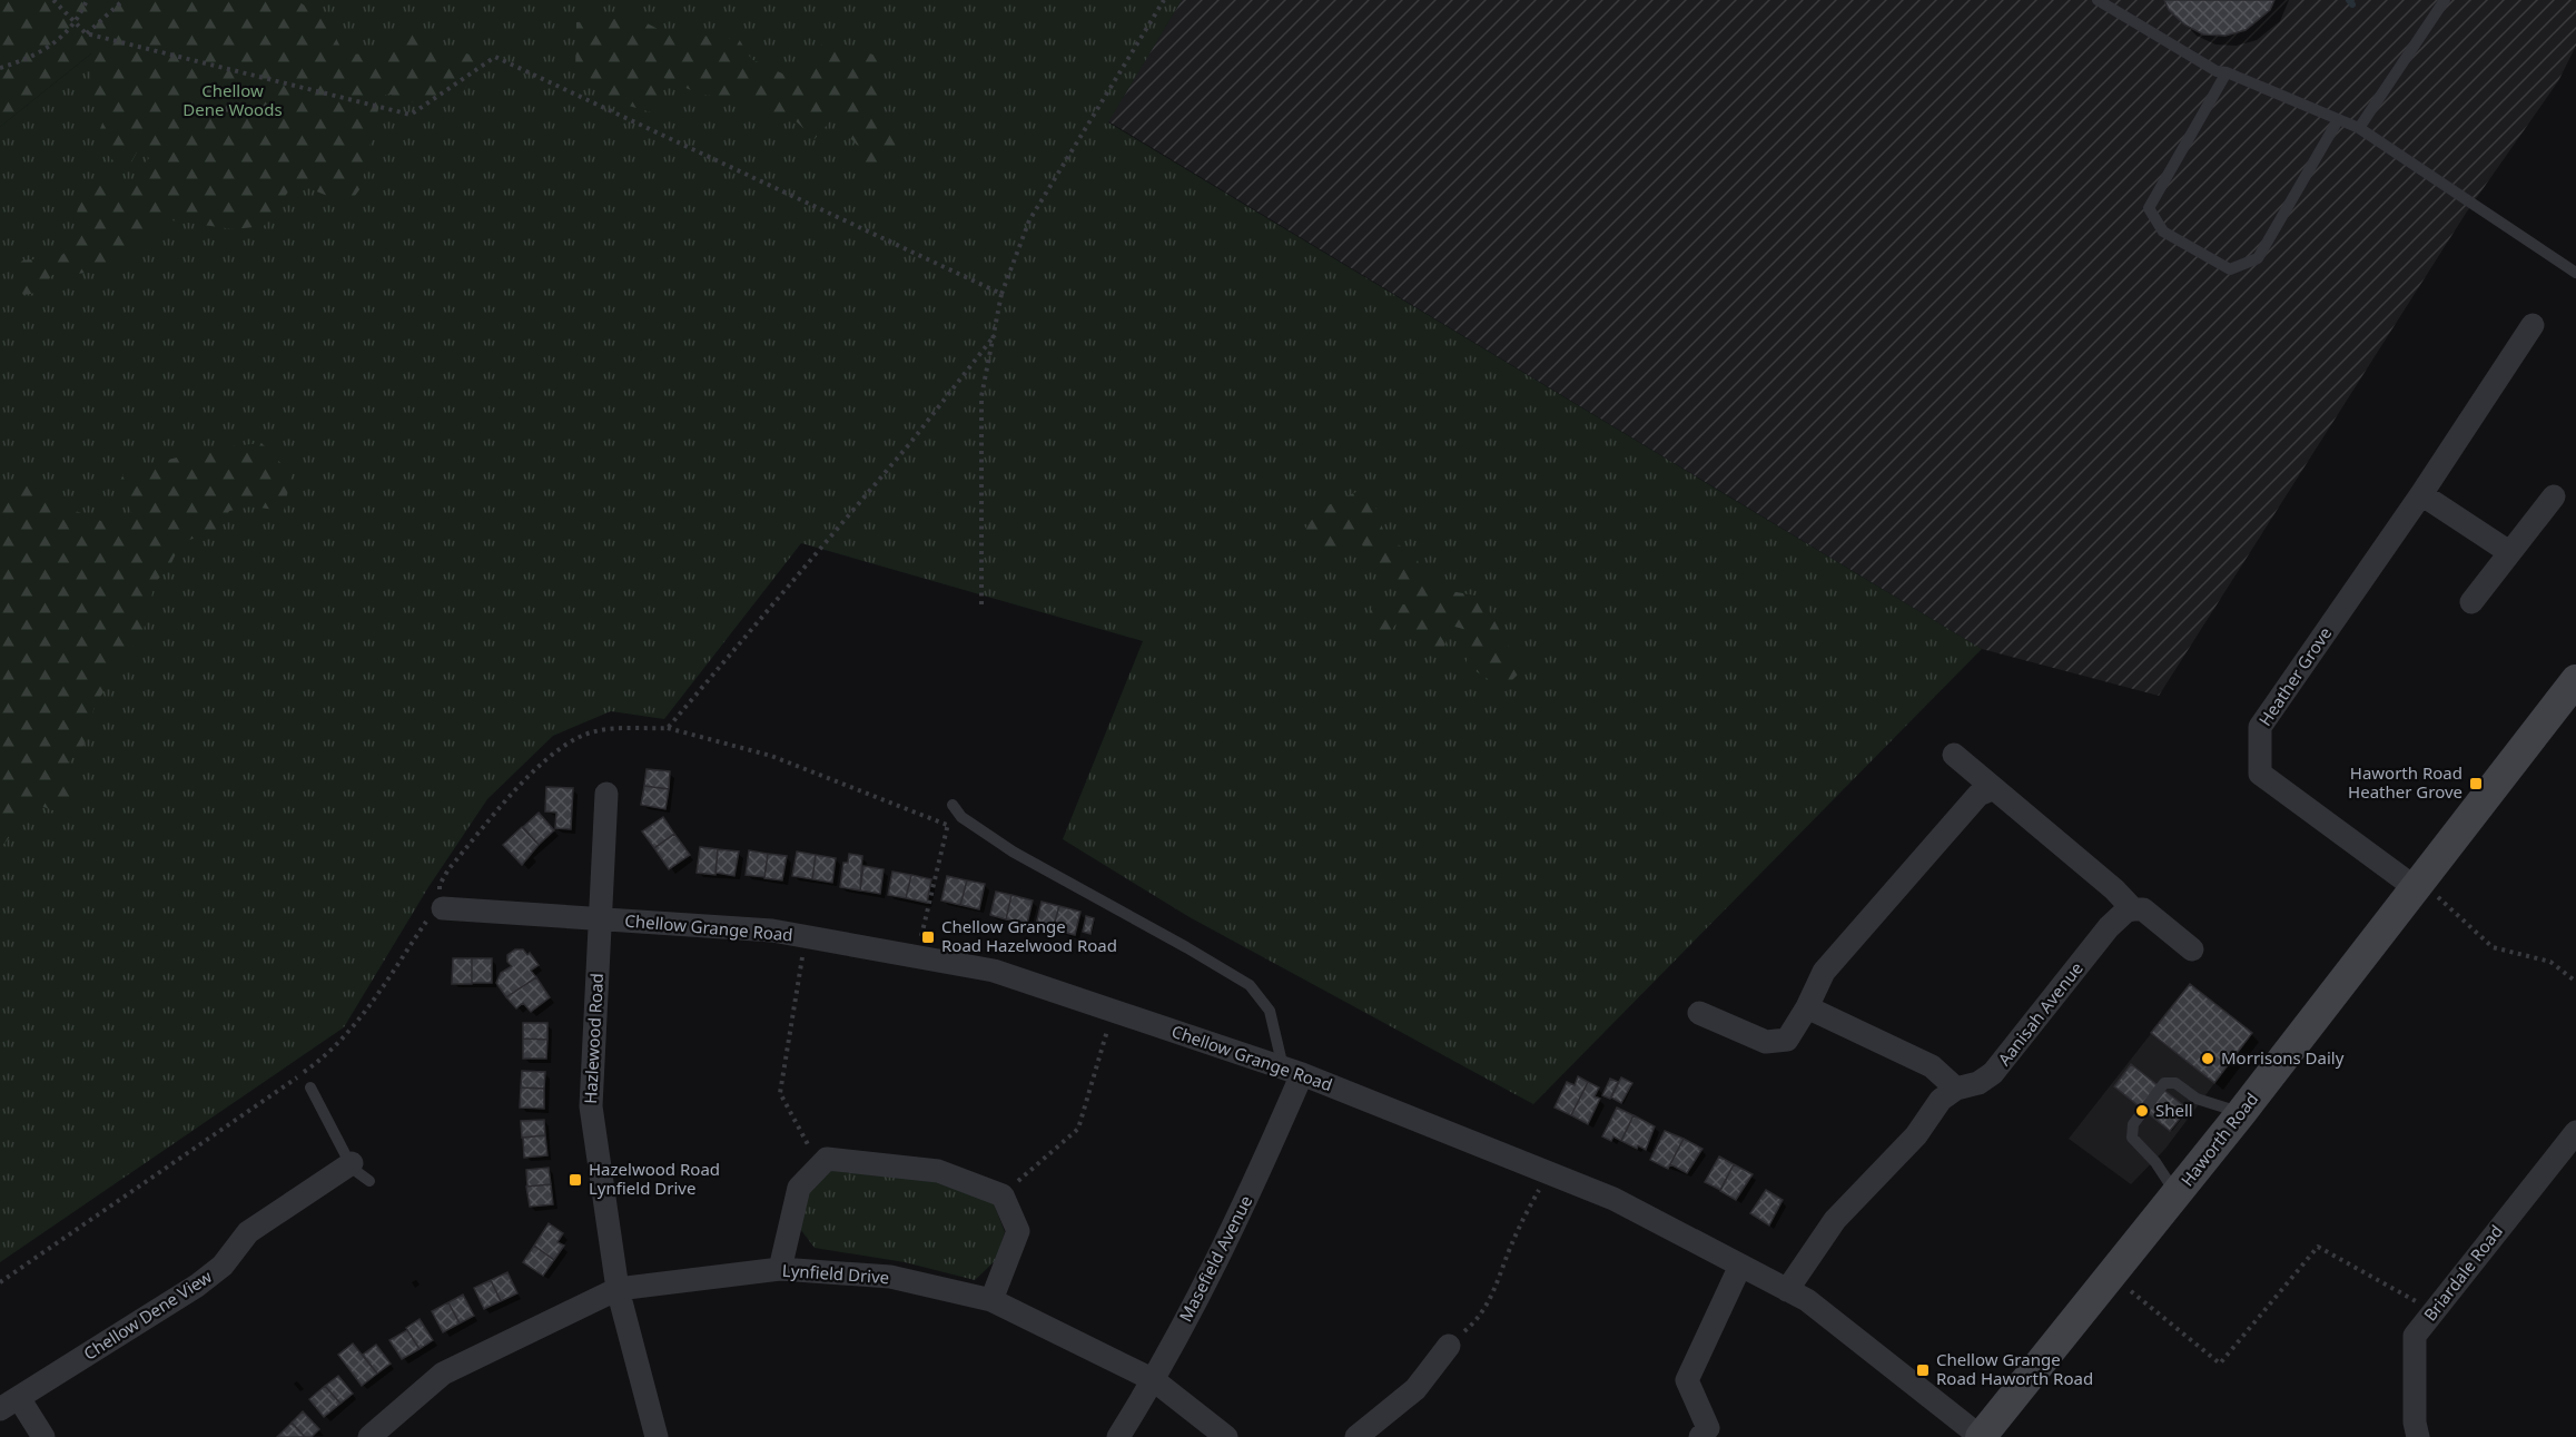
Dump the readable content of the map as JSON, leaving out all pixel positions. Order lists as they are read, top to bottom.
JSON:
{
  "streets": {
    "main road": ["Haworth Road"],
    "street": [
      "Heather Grove",
      "Chellow Grange Road",
      "Aanisah Avenue",
      "Hazlewood Road",
      "Masefield Avenue",
      "Briardale Road",
      "Lynfield Drive",
      "Chellow Dene View"
    ]
  },
  "crossings": [
    ["Heather Grove", "Haworth Road"],
    ["Chellow Grange Road", "Aanisah Avenue"],
    ["Chellow Grange Road", "Hazlewood Road"],
    ["Chellow Grange Road", "Haworth Road"],
    ["Chellow Grange Road", "Masefield Avenue"],
    ["Hazlewood Road", "Lynfield Drive"],
    ["Masefield Avenue", "Lynfield Drive"]
  ],
  "parks": ["Chellow Dene Woods"],
  "places": {
    "transit": [
      "Haworth Road Heather Grove",
      "Chellow Grange Road Hazelwood Road",
      "Hazelwood Road Lynfield Drive",
      "Chellow Grange Road Haworth Road"
    ],
    "other": ["Morrisons Daily", "Shell"]
  }
}
